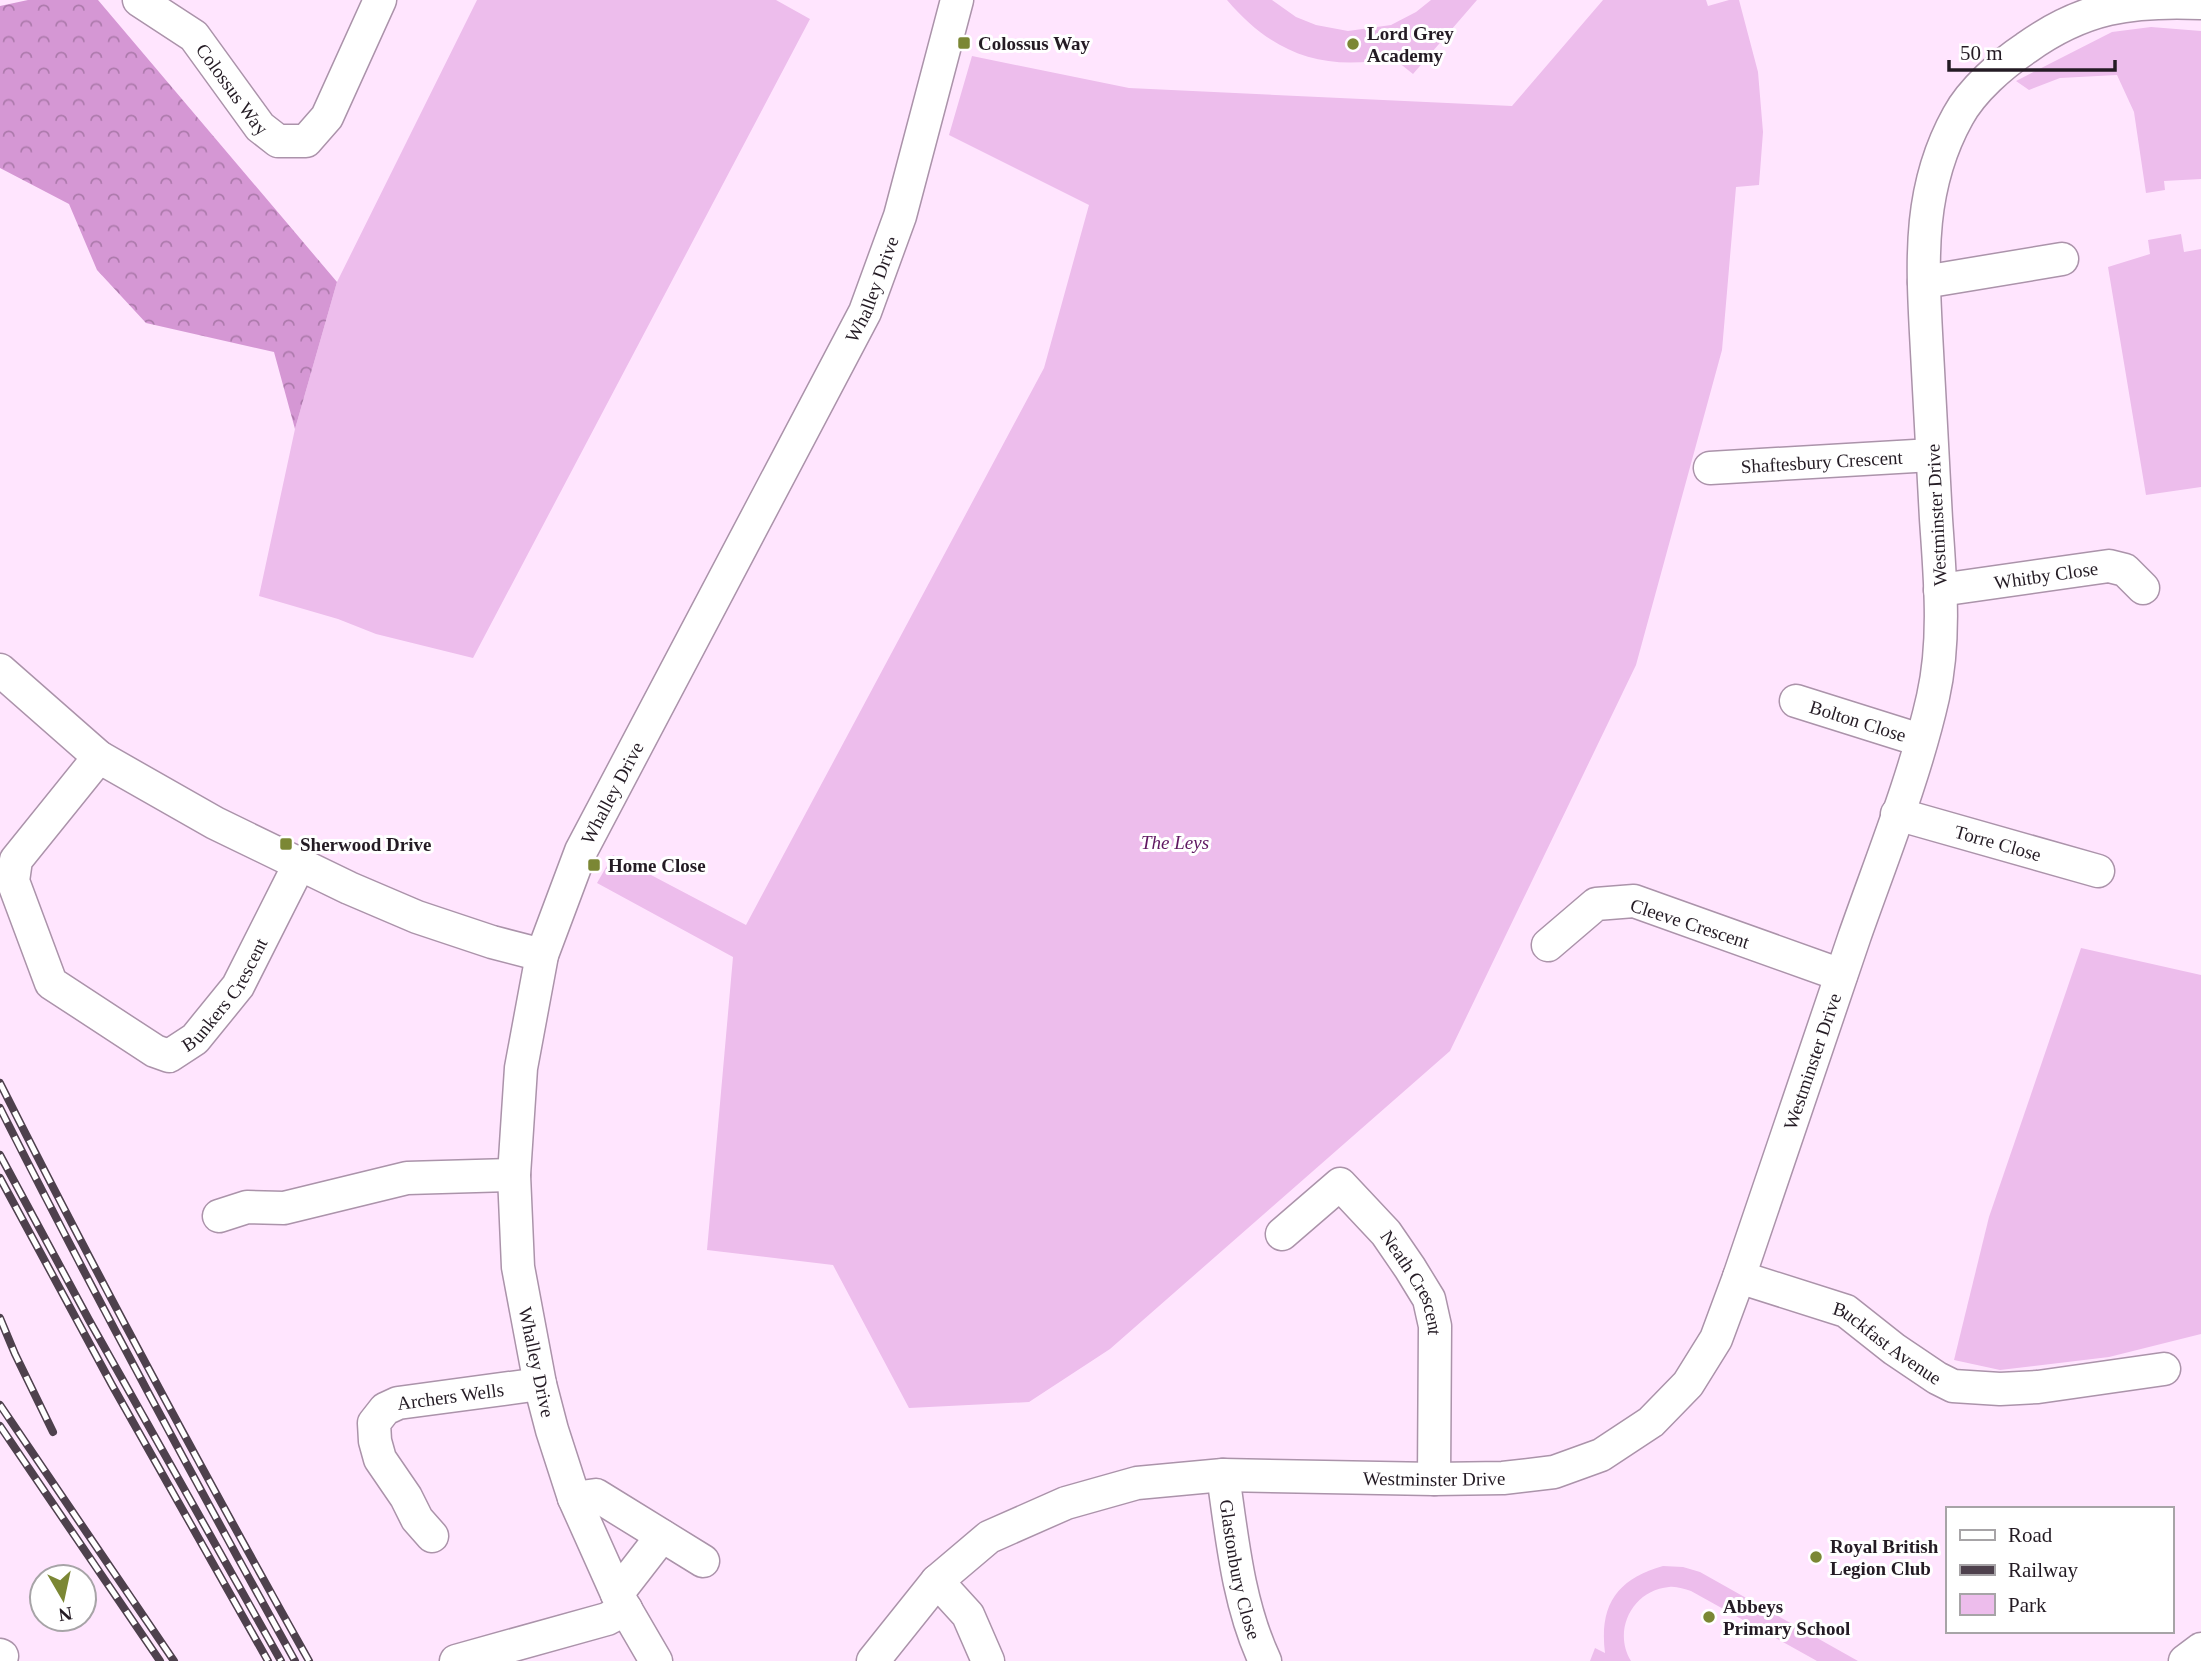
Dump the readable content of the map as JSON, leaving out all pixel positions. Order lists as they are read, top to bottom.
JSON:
{
  "streets": {
    "street": [
      "Colossus Way",
      "Whalley Drive",
      "Shaftesbury Crescent",
      "Westminster Drive",
      "Whitby Close",
      "Bolton Close",
      "Torre Close",
      "Cleeve Crescent",
      "Bunkers Crescent",
      "Neath Crescent",
      "Buckfast Avenue",
      "Archers Wells",
      "Glastonbury Close"
    ]
  },
  "crossings": [
    ["Whalley Drive", "Archers Wells"],
    ["Shaftesbury Crescent", "Westminster Drive"],
    ["Westminster Drive", "Whitby Close"],
    ["Westminster Drive", "Bolton Close"],
    ["Westminster Drive", "Torre Close"],
    ["Westminster Drive", "Cleeve Crescent"],
    ["Westminster Drive", "Neath Crescent"],
    ["Westminster Drive", "Buckfast Avenue"],
    ["Westminster Drive", "Glastonbury Close"]
  ],
  "parks": ["The Leys"],
  "places": {
    "transit": ["Colossus Way", "Sherwood Drive", "Home Close"],
    "other": ["Lord Grey Academy", "Royal British Legion Club", "Abbeys Primary School"]
  },
  "legend": ["Road", "Railway", "Park"],
  "scale_bar": "50 m",
  "north": "bottom"
}
